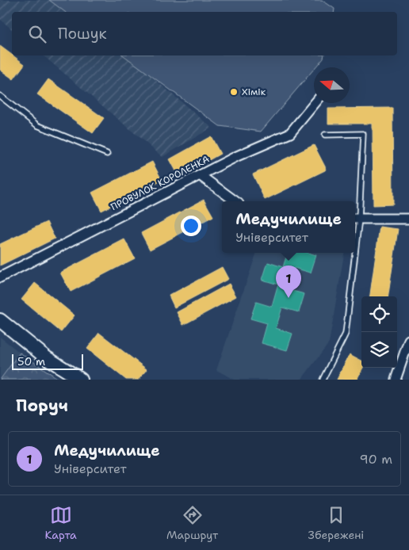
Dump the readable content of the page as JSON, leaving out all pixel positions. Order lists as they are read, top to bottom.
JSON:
{
  "streets": {
    "street": ["ПРОВУЛОК КОРОЛЕНКА"]
  },
  "places": ["Хімік"],
  "scale_bar": "50 m",
  "north": "left",
  "page": {
    "search": "Пошук",
    "popup": ["Медучилище", "Університет"],
    "pins": "1",
    "scale": "50 m",
    "heading": "Поруч",
    "list": [
      {
        "mark": "1",
        "name": "Медучилище",
        "note": "Університет",
        "value": "90 m"
      }
    ],
    "nav": ["Карта", "Маршрут", "Збережені"]
  }
}
